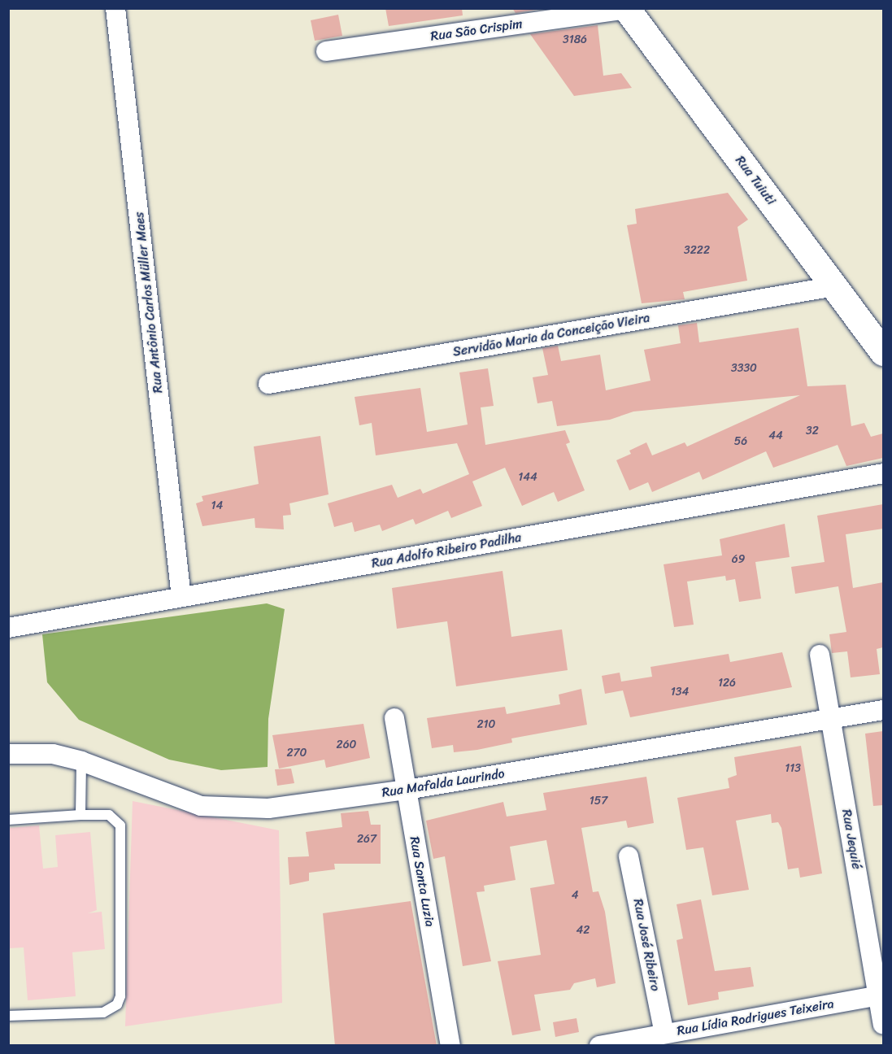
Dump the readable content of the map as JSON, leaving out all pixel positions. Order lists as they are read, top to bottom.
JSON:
{
  "streets": {
    "main road": ["Rua Tuiuti"],
    "street": [
      "Rua São Crispim",
      "Rua Antônio Carlos Müller Maes",
      "Servidão Maria da Conceição Vieira",
      "Rua Adolfo Ribeiro Padilha",
      "Rua Mafalda Laurindo",
      "Rua Jequié",
      "Rua Santa Luzia",
      "Rua José Ribeiro",
      "Rua Lídia Rodrigues Teixeira"
    ]
  },
  "crossings": [
    ["Rua São Crispim", "Rua Tuiuti"],
    ["Rua Tuiuti", "Servidão Maria da Conceição Vieira"],
    ["Rua Antônio Carlos Müller Maes", "Rua Adolfo Ribeiro Padilha"],
    ["Rua Mafalda Laurindo", "Rua Jequié"],
    ["Rua Mafalda Laurindo", "Rua Santa Luzia"],
    ["Rua Jequié", "Rua Lídia Rodrigues Teixeira"],
    ["Rua José Ribeiro", "Rua Lídia Rodrigues Teixeira"]
  ],
  "house_numbers": [
    "3186",
    "3222",
    "3330",
    "32",
    "44",
    "56",
    "144",
    "14",
    "69",
    "126",
    "134",
    "210",
    "260",
    "270",
    "113",
    "157",
    "267",
    "4",
    "42"
  ]
}
